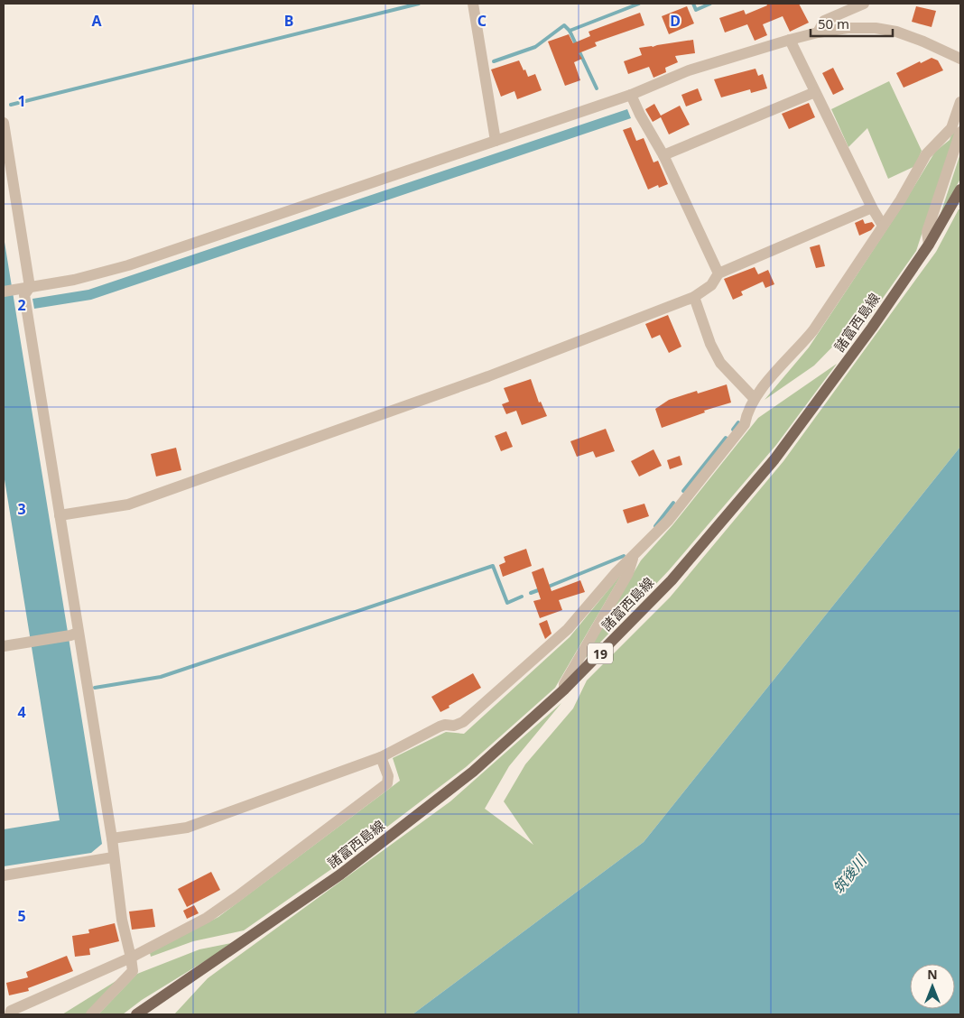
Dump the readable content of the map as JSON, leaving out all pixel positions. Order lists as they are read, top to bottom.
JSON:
{
  "streets": {
    "main road": ["諸富西島線", "19"]
  },
  "water": ["筑後川"],
  "scale_bar": "50 m",
  "north": "top",
  "grid": {
    "columns": [
      "A",
      "B",
      "C",
      "D"
    ],
    "rows": [
      "1",
      "2",
      "3",
      "4",
      "5"
    ]
  }
}
